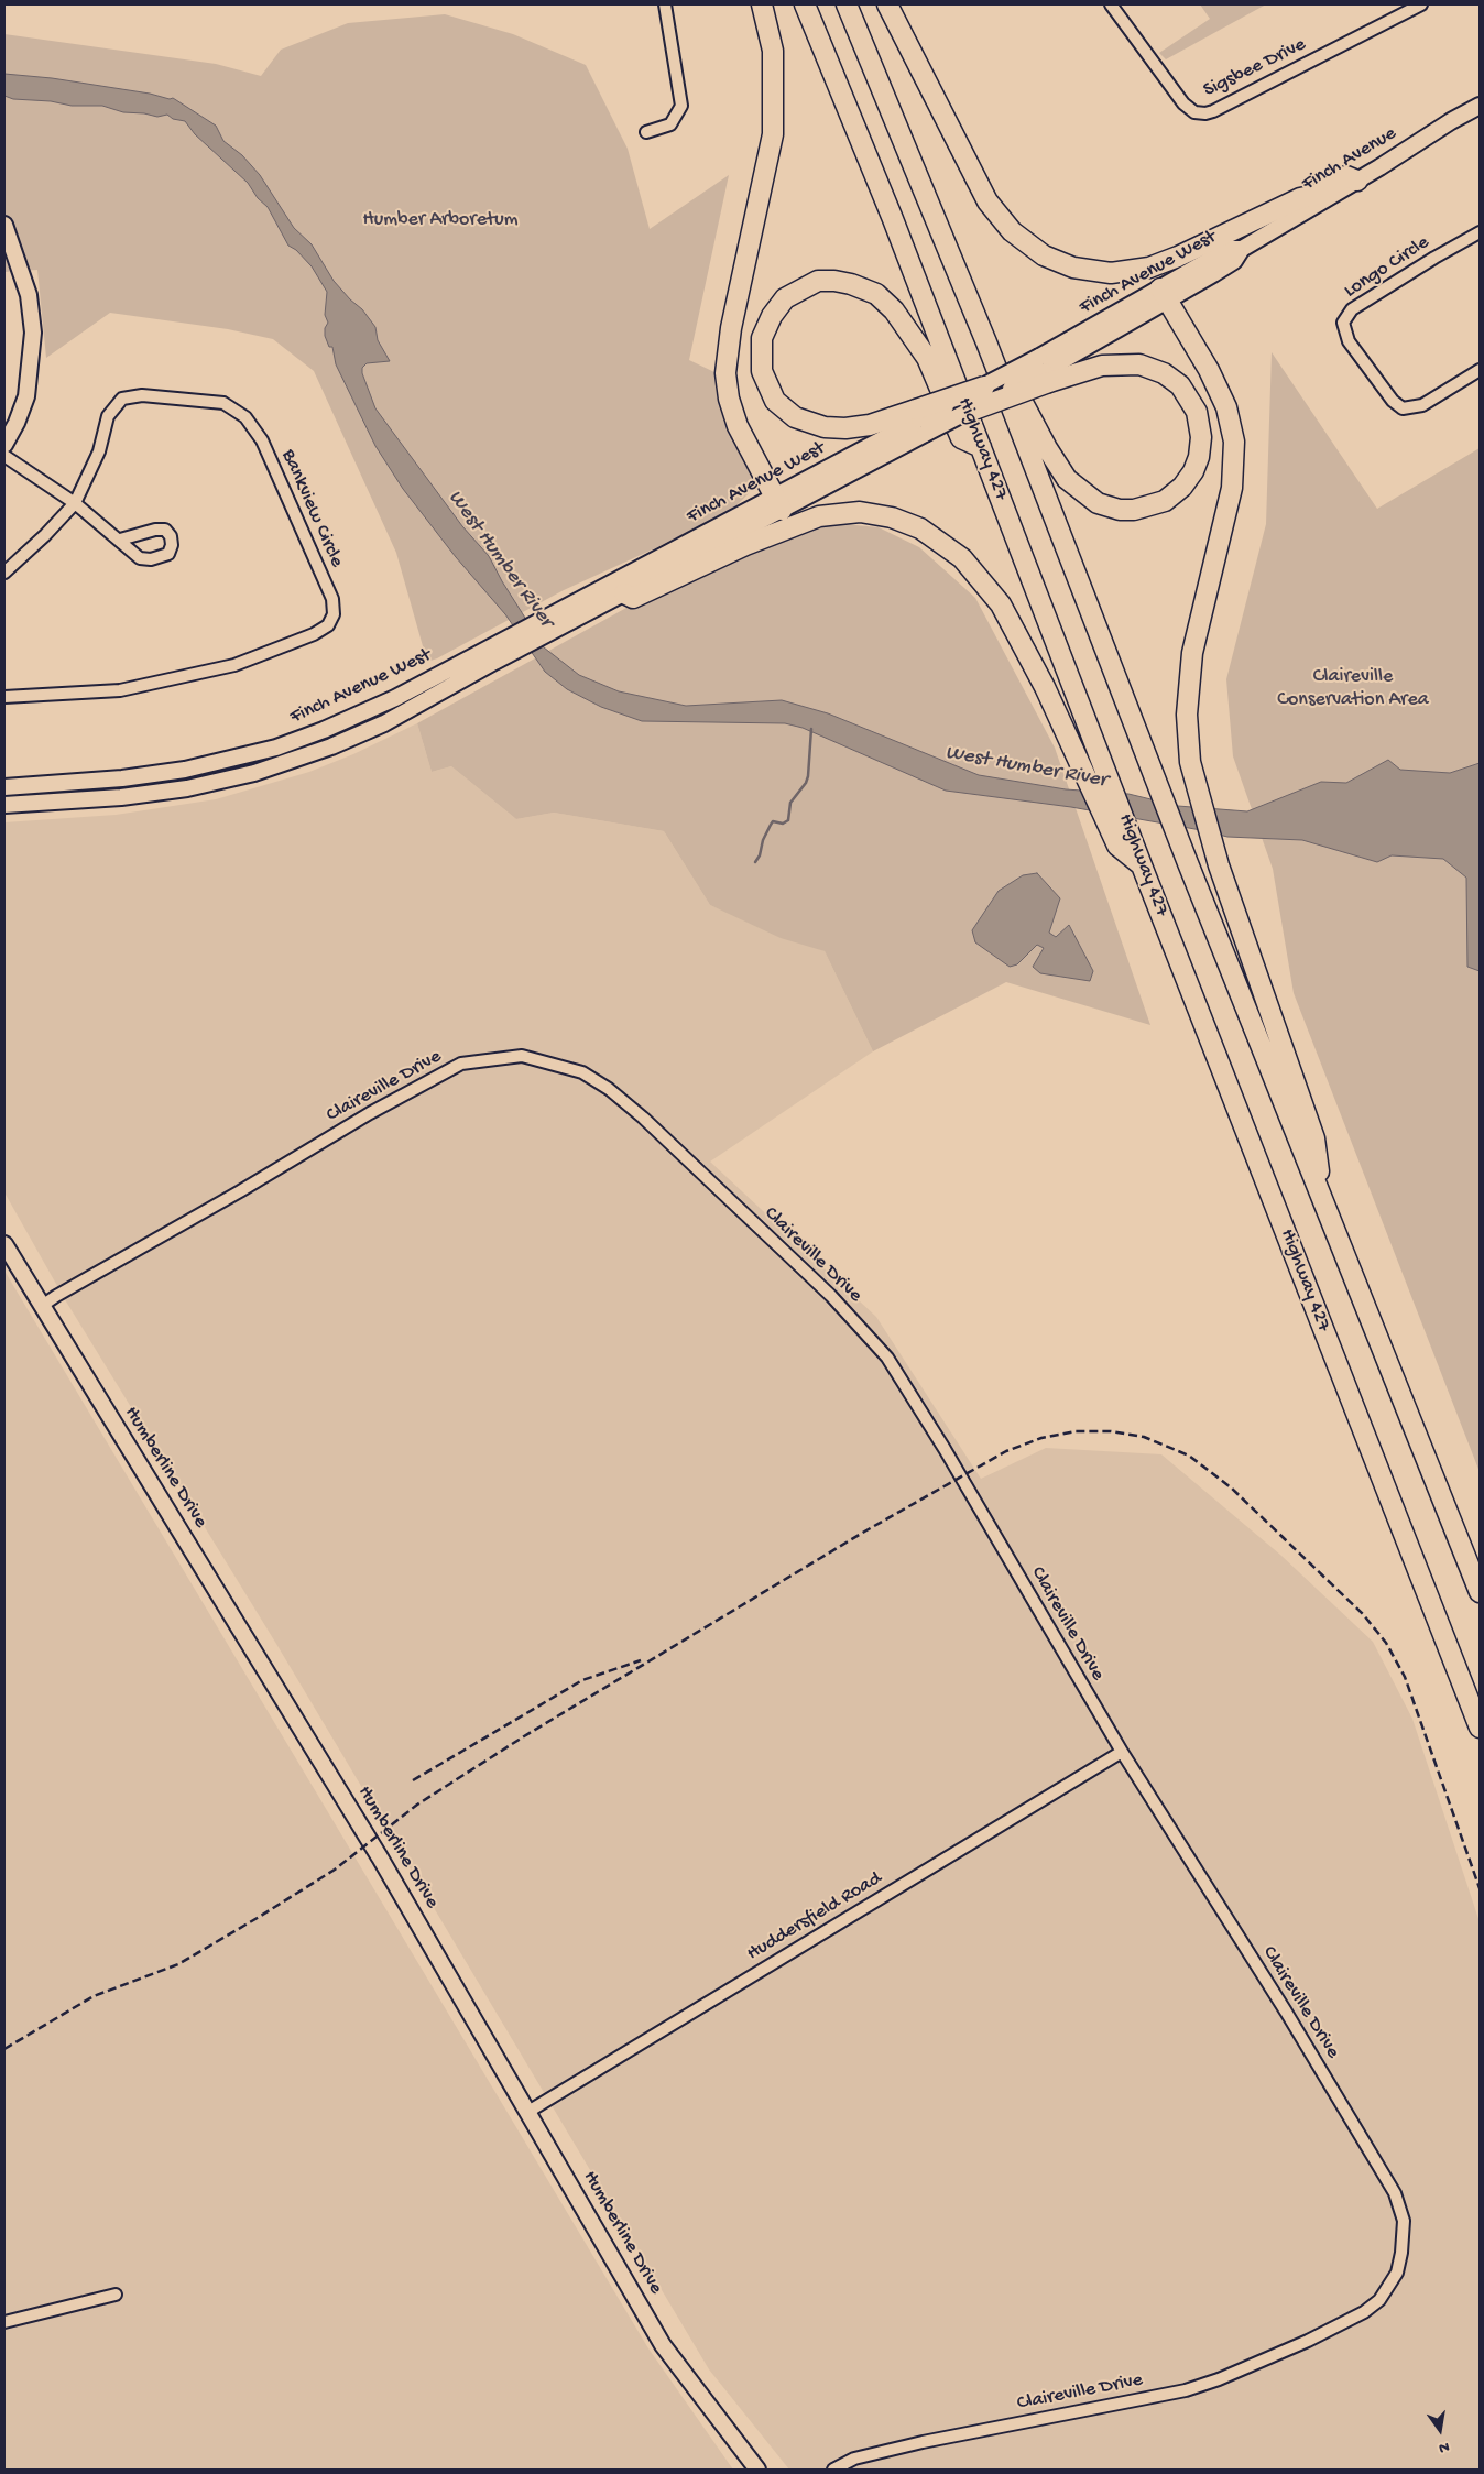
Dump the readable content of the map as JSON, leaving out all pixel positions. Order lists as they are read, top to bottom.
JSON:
{
  "streets": {
    "highway": ["Highway 427"],
    "main road": ["Finch Avenue", "Finch Avenue West", "Humberline Drive"],
    "street": [
      "Sigsbee Drive",
      "Longo Circle",
      "Bankview Circle",
      "Claireville Drive",
      "Huddersfield Road"
    ]
  },
  "crossings": [
    ["Finch Avenue", "Finch Avenue West"],
    ["Claireville Drive", "Humberline Drive"],
    ["Claireville Drive", "Huddersfield Road"],
    ["Humberline Drive", "Huddersfield Road"]
  ],
  "water": ["West Humber River"],
  "parks": ["Humber Arboretum", "Claireville Conservation Area"],
  "north": "bottom"
}
